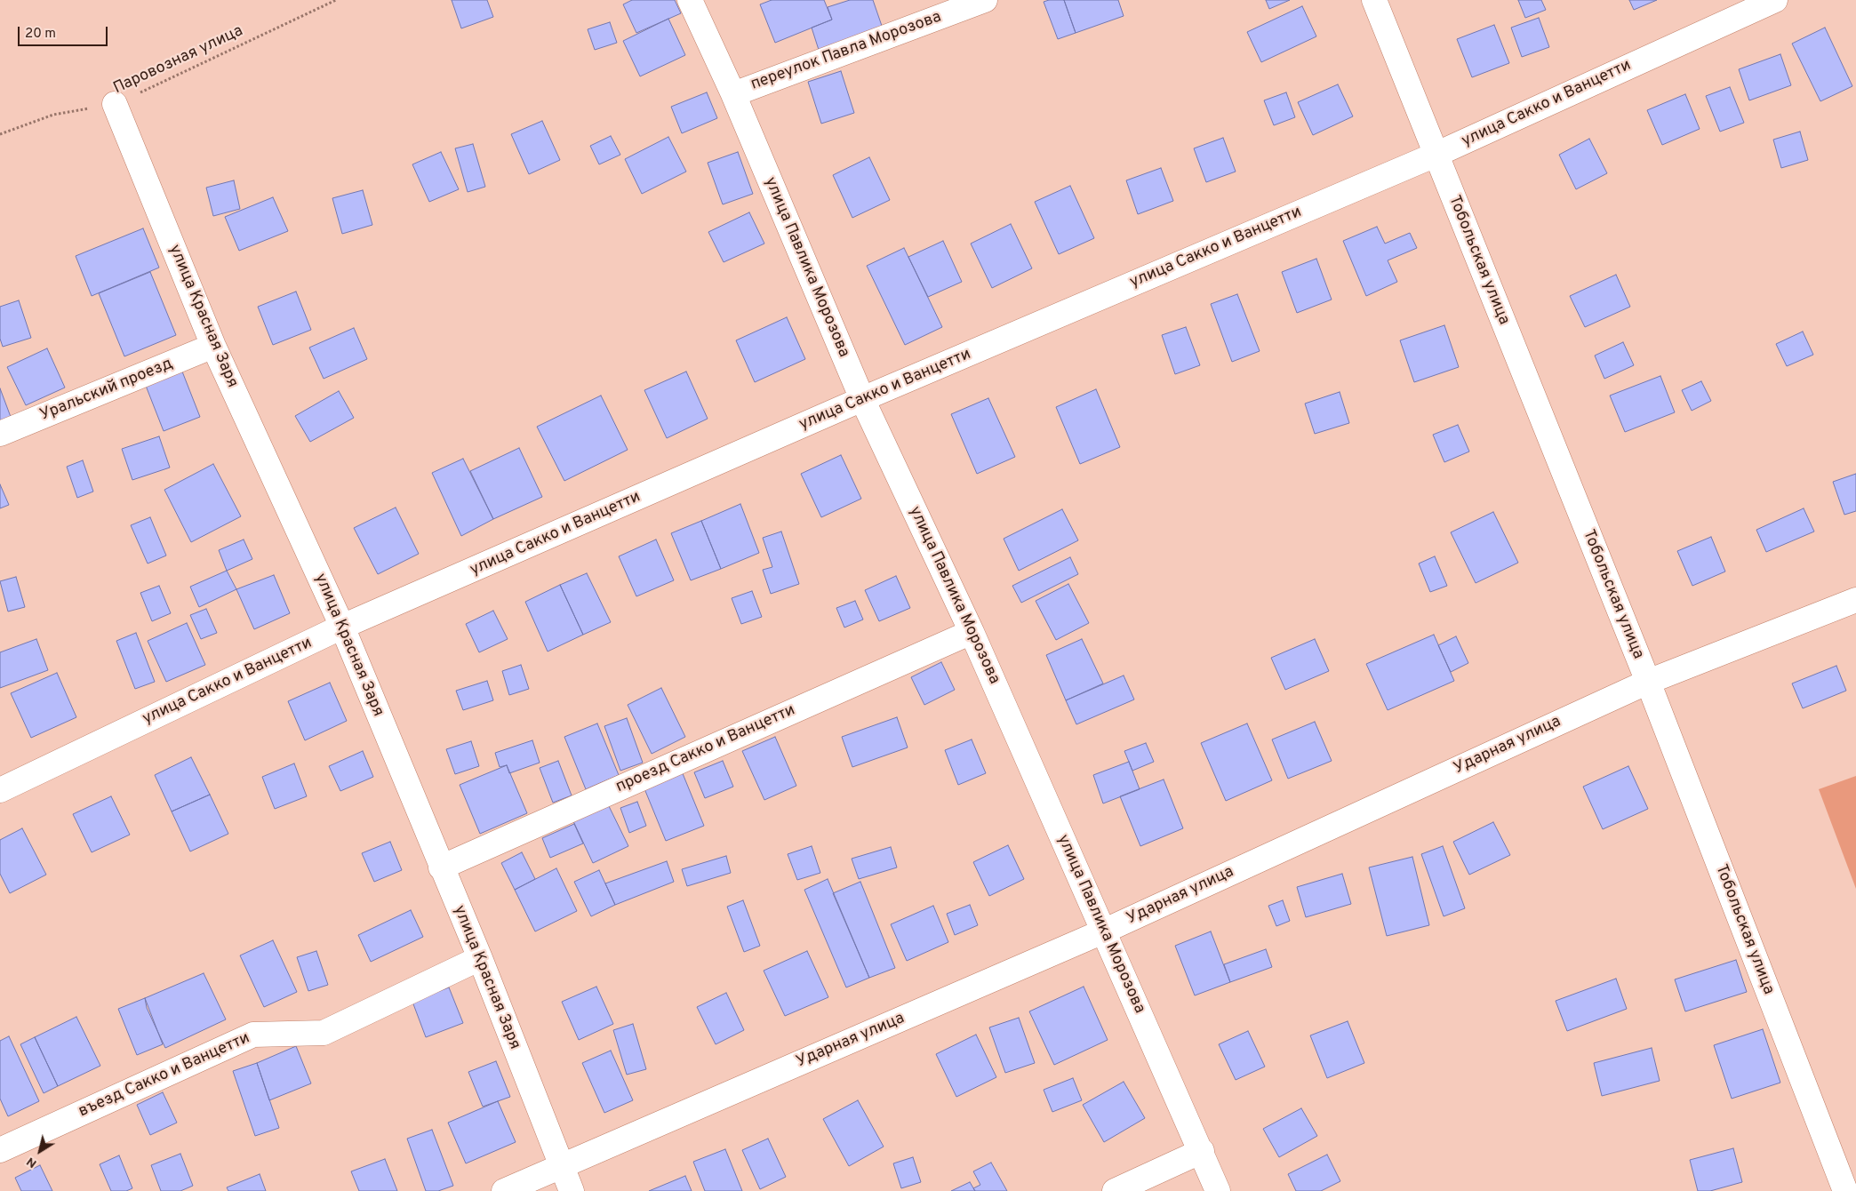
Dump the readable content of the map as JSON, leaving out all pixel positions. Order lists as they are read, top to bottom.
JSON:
{
  "streets": {
    "street": [
      "переулок Павла Морозова",
      "улица Сакко и Ванцетти",
      "Тобольская улица",
      "улица Павлика Морозова",
      "улица Красная Заря",
      "Уральский проезд",
      "Ударная улица",
      "проезд Сакко и Ванцетти",
      "въезд Сакко и Ванцетти"
    ],
    "path": ["Паровозная улица"]
  },
  "crossings": [
    ["переулок Павла Морозова", "улица Павлика Морозова"],
    ["Паровозная улица", "улица Красная Заря"],
    ["улица Сакко и Ванцетти", "Тобольская улица"],
    ["улица Сакко и Ванцетти", "улица Павлика Морозова"],
    ["улица Сакко и Ванцетти", "улица Красная Заря"],
    ["Тобольская улица", "Ударная улица"],
    ["улица Павлика Морозова", "Ударная улица"],
    ["улица Павлика Морозова", "проезд Сакко и Ванцетти"],
    ["улица Красная Заря", "Уральский проезд"],
    ["улица Красная Заря", "Ударная улица"],
    ["улица Красная Заря", "проезд Сакко и Ванцетти"],
    ["улица Красная Заря", "въезд Сакко и Ванцетти"]
  ],
  "scale_bar": "20 m",
  "north": "bottom left"
}
